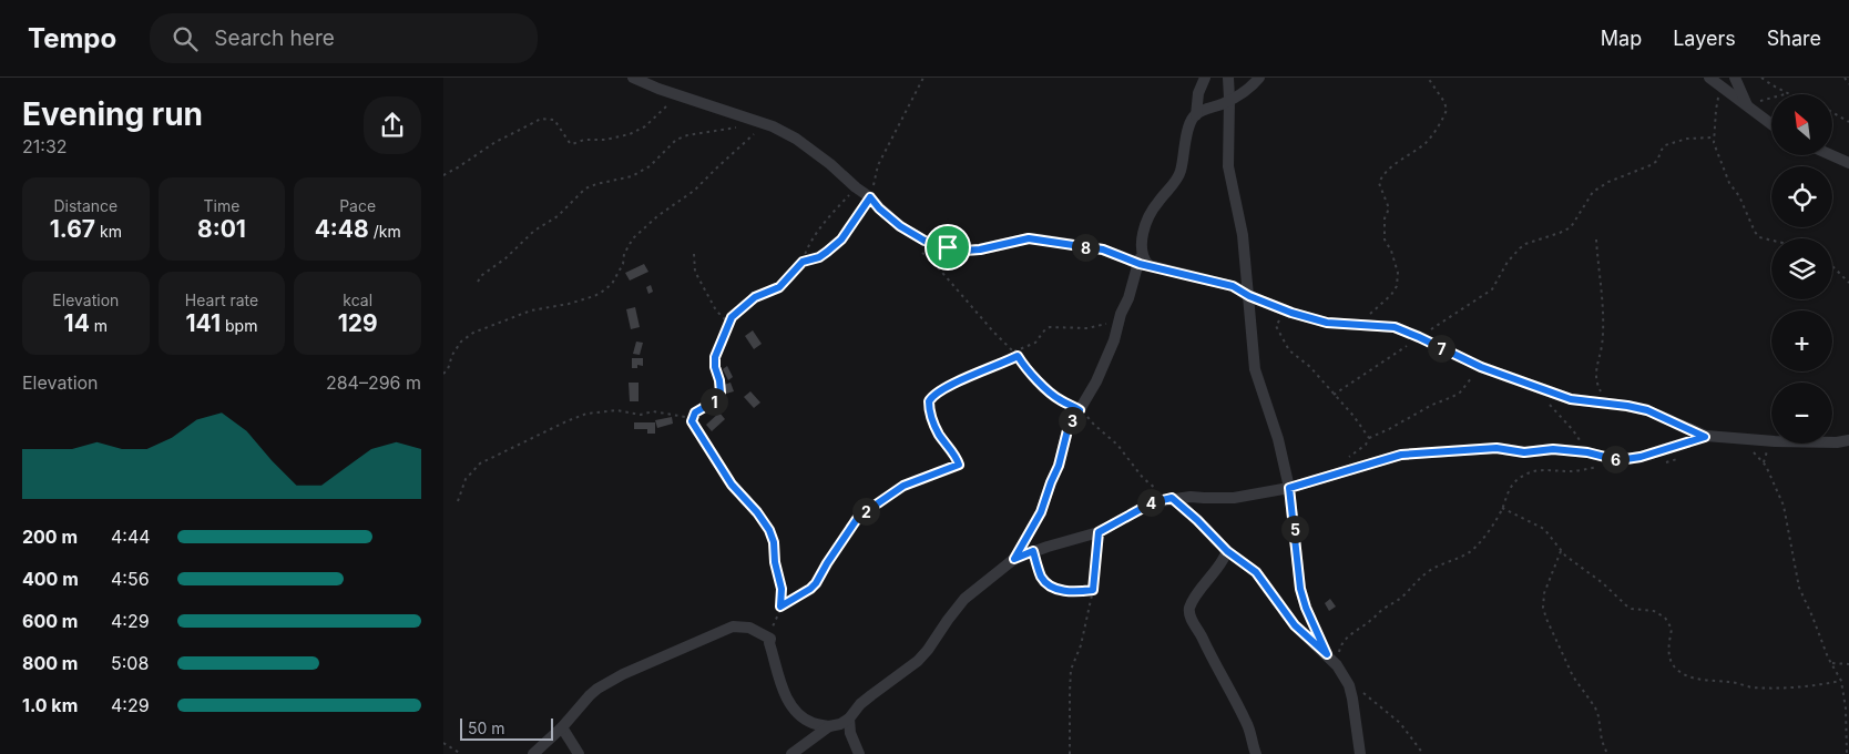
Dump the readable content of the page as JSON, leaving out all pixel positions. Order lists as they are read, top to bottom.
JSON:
{
  "scale_bar": "50 m",
  "north": "top left",
  "page": {
    "header": "Tempo",
    "search": "Search here",
    "nav": ["Map", "Layers", "Share"],
    "heading": ["Evening run", "21:32"],
    "map_buttons": ["+", "−"],
    "stats": [
      ["Distance", "1.67 km"],
      ["Time", "8:01"],
      ["Pace", "4:48 /km"],
      ["Elevation", "14 m"],
      ["Heart rate", "141 bpm"],
      ["kcal", "129"]
    ],
    "pins": [
      "8",
      "7",
      "1",
      "3",
      "6",
      "4",
      "2",
      "5"
    ],
    "chart": ["Elevation", "284–296 m"],
    "list": [
      {
        "name": "200 m",
        "note": "4:44"
      },
      {
        "name": "400 m",
        "note": "4:56"
      },
      {
        "name": "600 m",
        "note": "4:29"
      },
      {
        "name": "800 m",
        "note": "5:08"
      },
      {
        "name": "1.0 km",
        "note": "4:29"
      }
    ],
    "scale": "50 m"
  }
}
